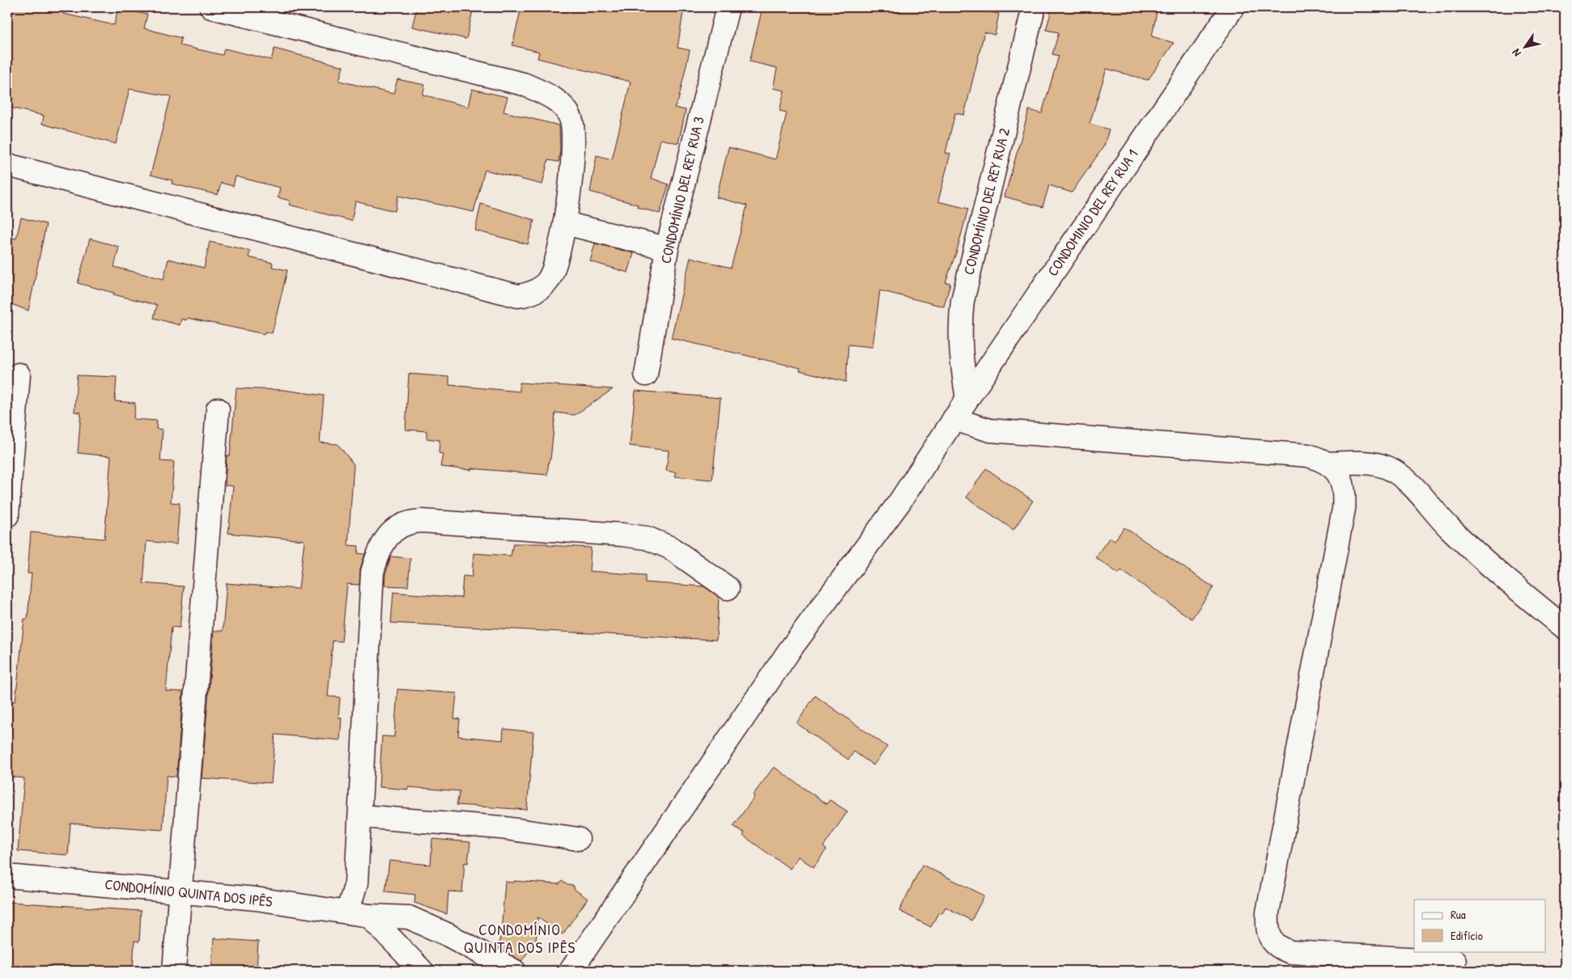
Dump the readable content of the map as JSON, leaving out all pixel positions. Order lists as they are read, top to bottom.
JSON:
{
  "streets": {
    "street": [
      "CONDOMÍNIO DEL REY RUA 3",
      "CONDOMÍNIO DEL REY RUA 2",
      "CONDOMINIO DEL REY RUA 1",
      "CONDOMÍNIO QUINTA DOS IPÊS"
    ]
  },
  "crossings": [
    ["CONDOMÍNIO DEL REY RUA 2", "CONDOMINIO DEL REY RUA 1"]
  ],
  "districts": ["CONDOMÍNIO QUINTA DOS IPÊS"],
  "legend": ["Rua", "Edifício"],
  "north": "bottom left"
}
